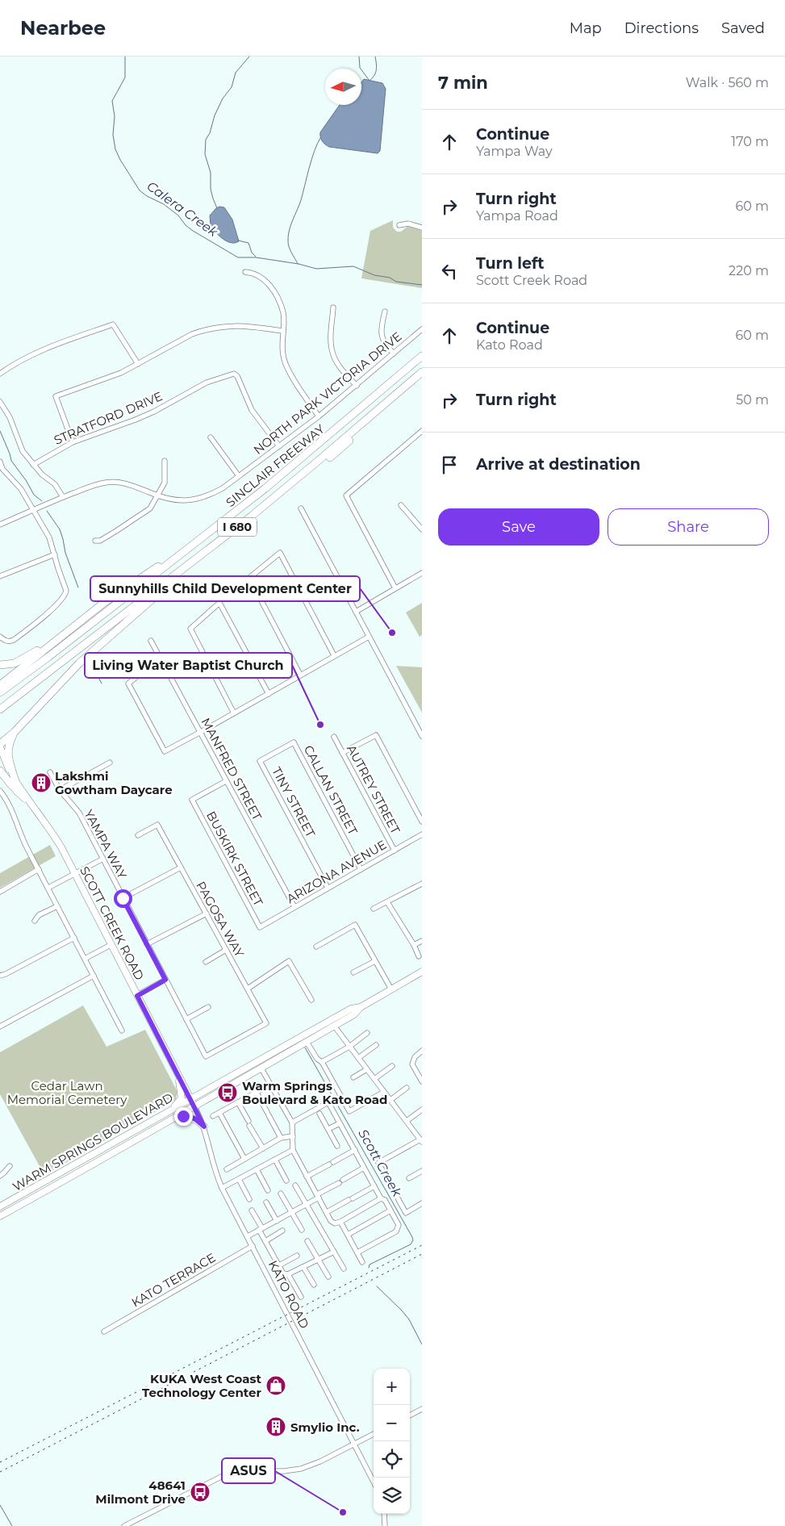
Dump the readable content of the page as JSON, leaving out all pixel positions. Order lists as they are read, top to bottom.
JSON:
{
  "streets": {
    "highway": ["SINCLAIR FREEWAY", "I 680"],
    "main road": ["SCOTT CREEK ROAD", "WARM SPRINGS BOULEVARD"],
    "street": [
      "NORTH PARK VICTORIA DRIVE",
      "STRATFORD DRIVE",
      "MANFRED STREET",
      "AUTREY STREET",
      "CALLAN STREET",
      "TINY STREET",
      "YAMPA WAY",
      "BUSKIRK STREET",
      "ARIZONA AVENUE",
      "PAGOSA WAY",
      "KATO TERRACE",
      "KATO ROAD"
    ]
  },
  "crossings": [
    ["NORTH PARK VICTORIA DRIVE", "STRATFORD DRIVE"],
    ["MANFRED STREET", "BUSKIRK STREET"],
    ["MANFRED STREET", "ARIZONA AVENUE"],
    ["AUTREY STREET", "ARIZONA AVENUE"],
    ["CALLAN STREET", "TINY STREET"],
    ["CALLAN STREET", "ARIZONA AVENUE"],
    ["TINY STREET", "ARIZONA AVENUE"],
    ["YAMPA WAY", "PAGOSA WAY"],
    ["BUSKIRK STREET", "ARIZONA AVENUE"],
    ["SCOTT CREEK ROAD", "WARM SPRINGS BOULEVARD"],
    ["SCOTT CREEK ROAD", "KATO ROAD"],
    ["WARM SPRINGS BOULEVARD", "KATO ROAD"],
    ["KATO TERRACE", "KATO ROAD"]
  ],
  "water": ["Calera Creek", "Scott Creek"],
  "parks": ["Cedar Lawn Memorial Cemetery"],
  "places": {
    "other": ["Sunnyhills Child Development Center", "Living Water Baptist Church", "ASUS"],
    "building": ["Lakshmi Gowtham Daycare", "Smylio Inc."],
    "bus stop": ["Warm Springs Boulevard & Kato Road", "48641 Milmont Drive"],
    "shop": ["KUKA West Coast Technology Center"]
  },
  "north": "left",
  "page": {
    "header": "Nearbee",
    "nav": ["Map", "Directions", "Saved"],
    "heading": ["7 min", "Walk · 560 m"],
    "list": [
      ["Continue", "Yampa Way", "170 m"],
      ["Turn right", "Yampa Road", "60 m"],
      ["Turn left", "Scott Creek Road", "220 m"],
      ["Continue", "Kato Road", "60 m"],
      ["Turn right", "50 m"],
      "Arrive at destination"
    ],
    "buttons": ["Save", "Share"],
    "map_buttons": ["+", "−"]
  }
}
